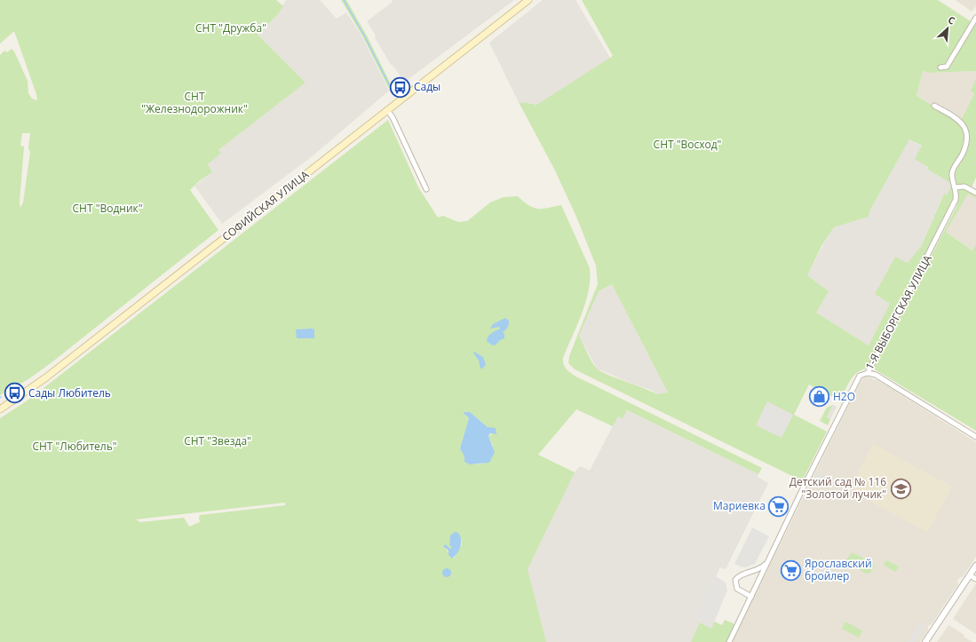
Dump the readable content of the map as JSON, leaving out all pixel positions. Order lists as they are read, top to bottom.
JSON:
{
  "streets": {
    "main road": ["СОФИЙСКАЯ УЛИЦА"],
    "street": ["1-Я ВЫБОРГСКАЯ УЛИЦА"]
  },
  "parks": [
    "СНТ \"Дружба\"",
    "СНТ \"Железнодорожник\"",
    "СНТ \"Восход\"",
    "СНТ \"Водник\"",
    "СНТ \"Звезда\"",
    "СНТ \"Любитель\""
  ],
  "places": {
    "bus stop": ["Сады", "Сады Любитель"],
    "shop": ["H2O"],
    "school or university": ["Детский сад № 116 \"Золотой лучик\""],
    "supermarket": ["Мариевка", "Ярославский бройлер"]
  },
  "north": "top right"
}
